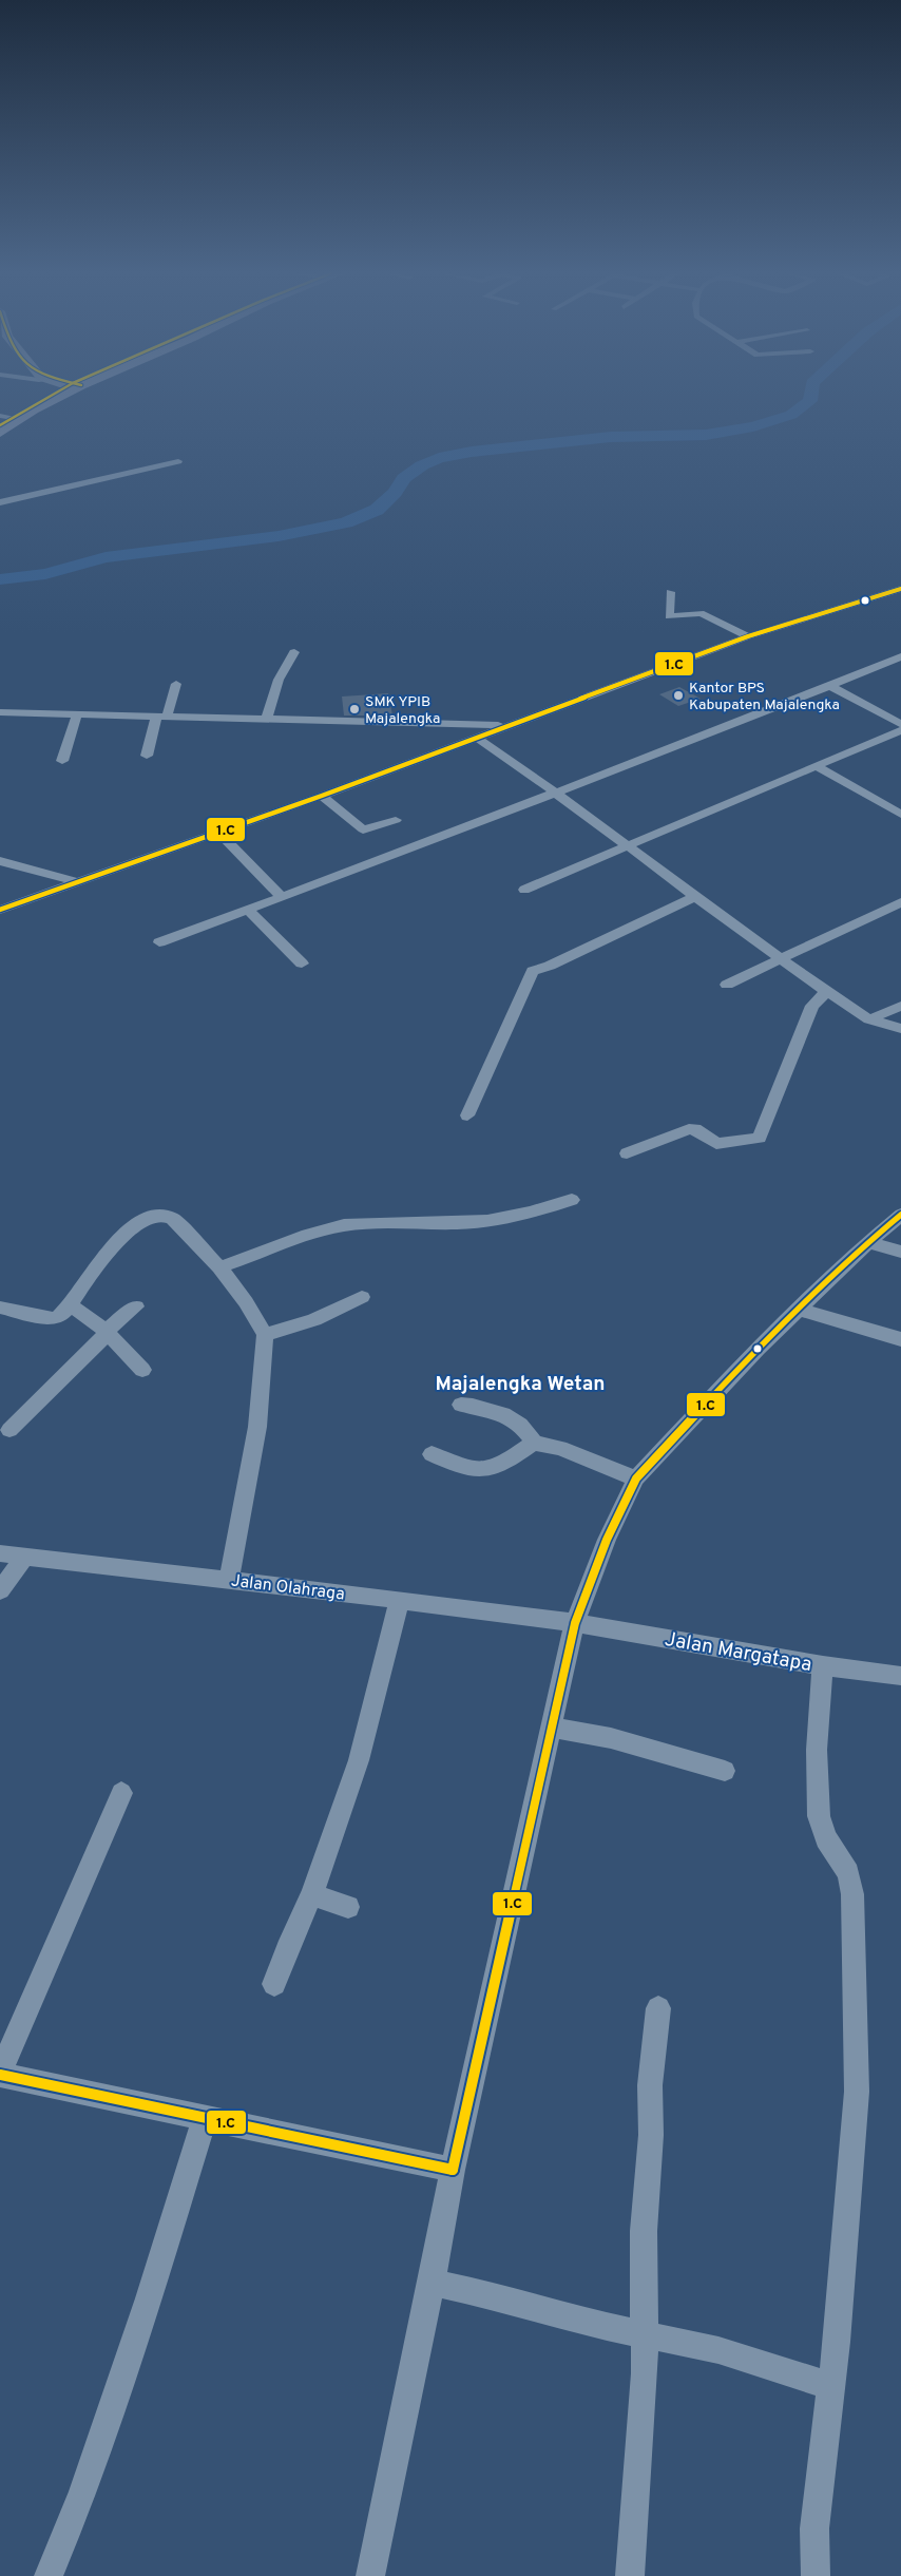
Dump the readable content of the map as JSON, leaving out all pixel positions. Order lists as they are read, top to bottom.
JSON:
{
  "streets": {
    "street": ["Jalan Olahraga", "Jalan Margatapa"]
  },
  "crossings": [
    ["Jalan Olahraga", "Jalan Margatapa"]
  ],
  "districts": ["Majalengka Wetan"],
  "places": ["Kantor BPS Kabupaten Majalengka", "SMK YPIB Majalengka"],
  "lines": ["transit line 1.C"]
}
